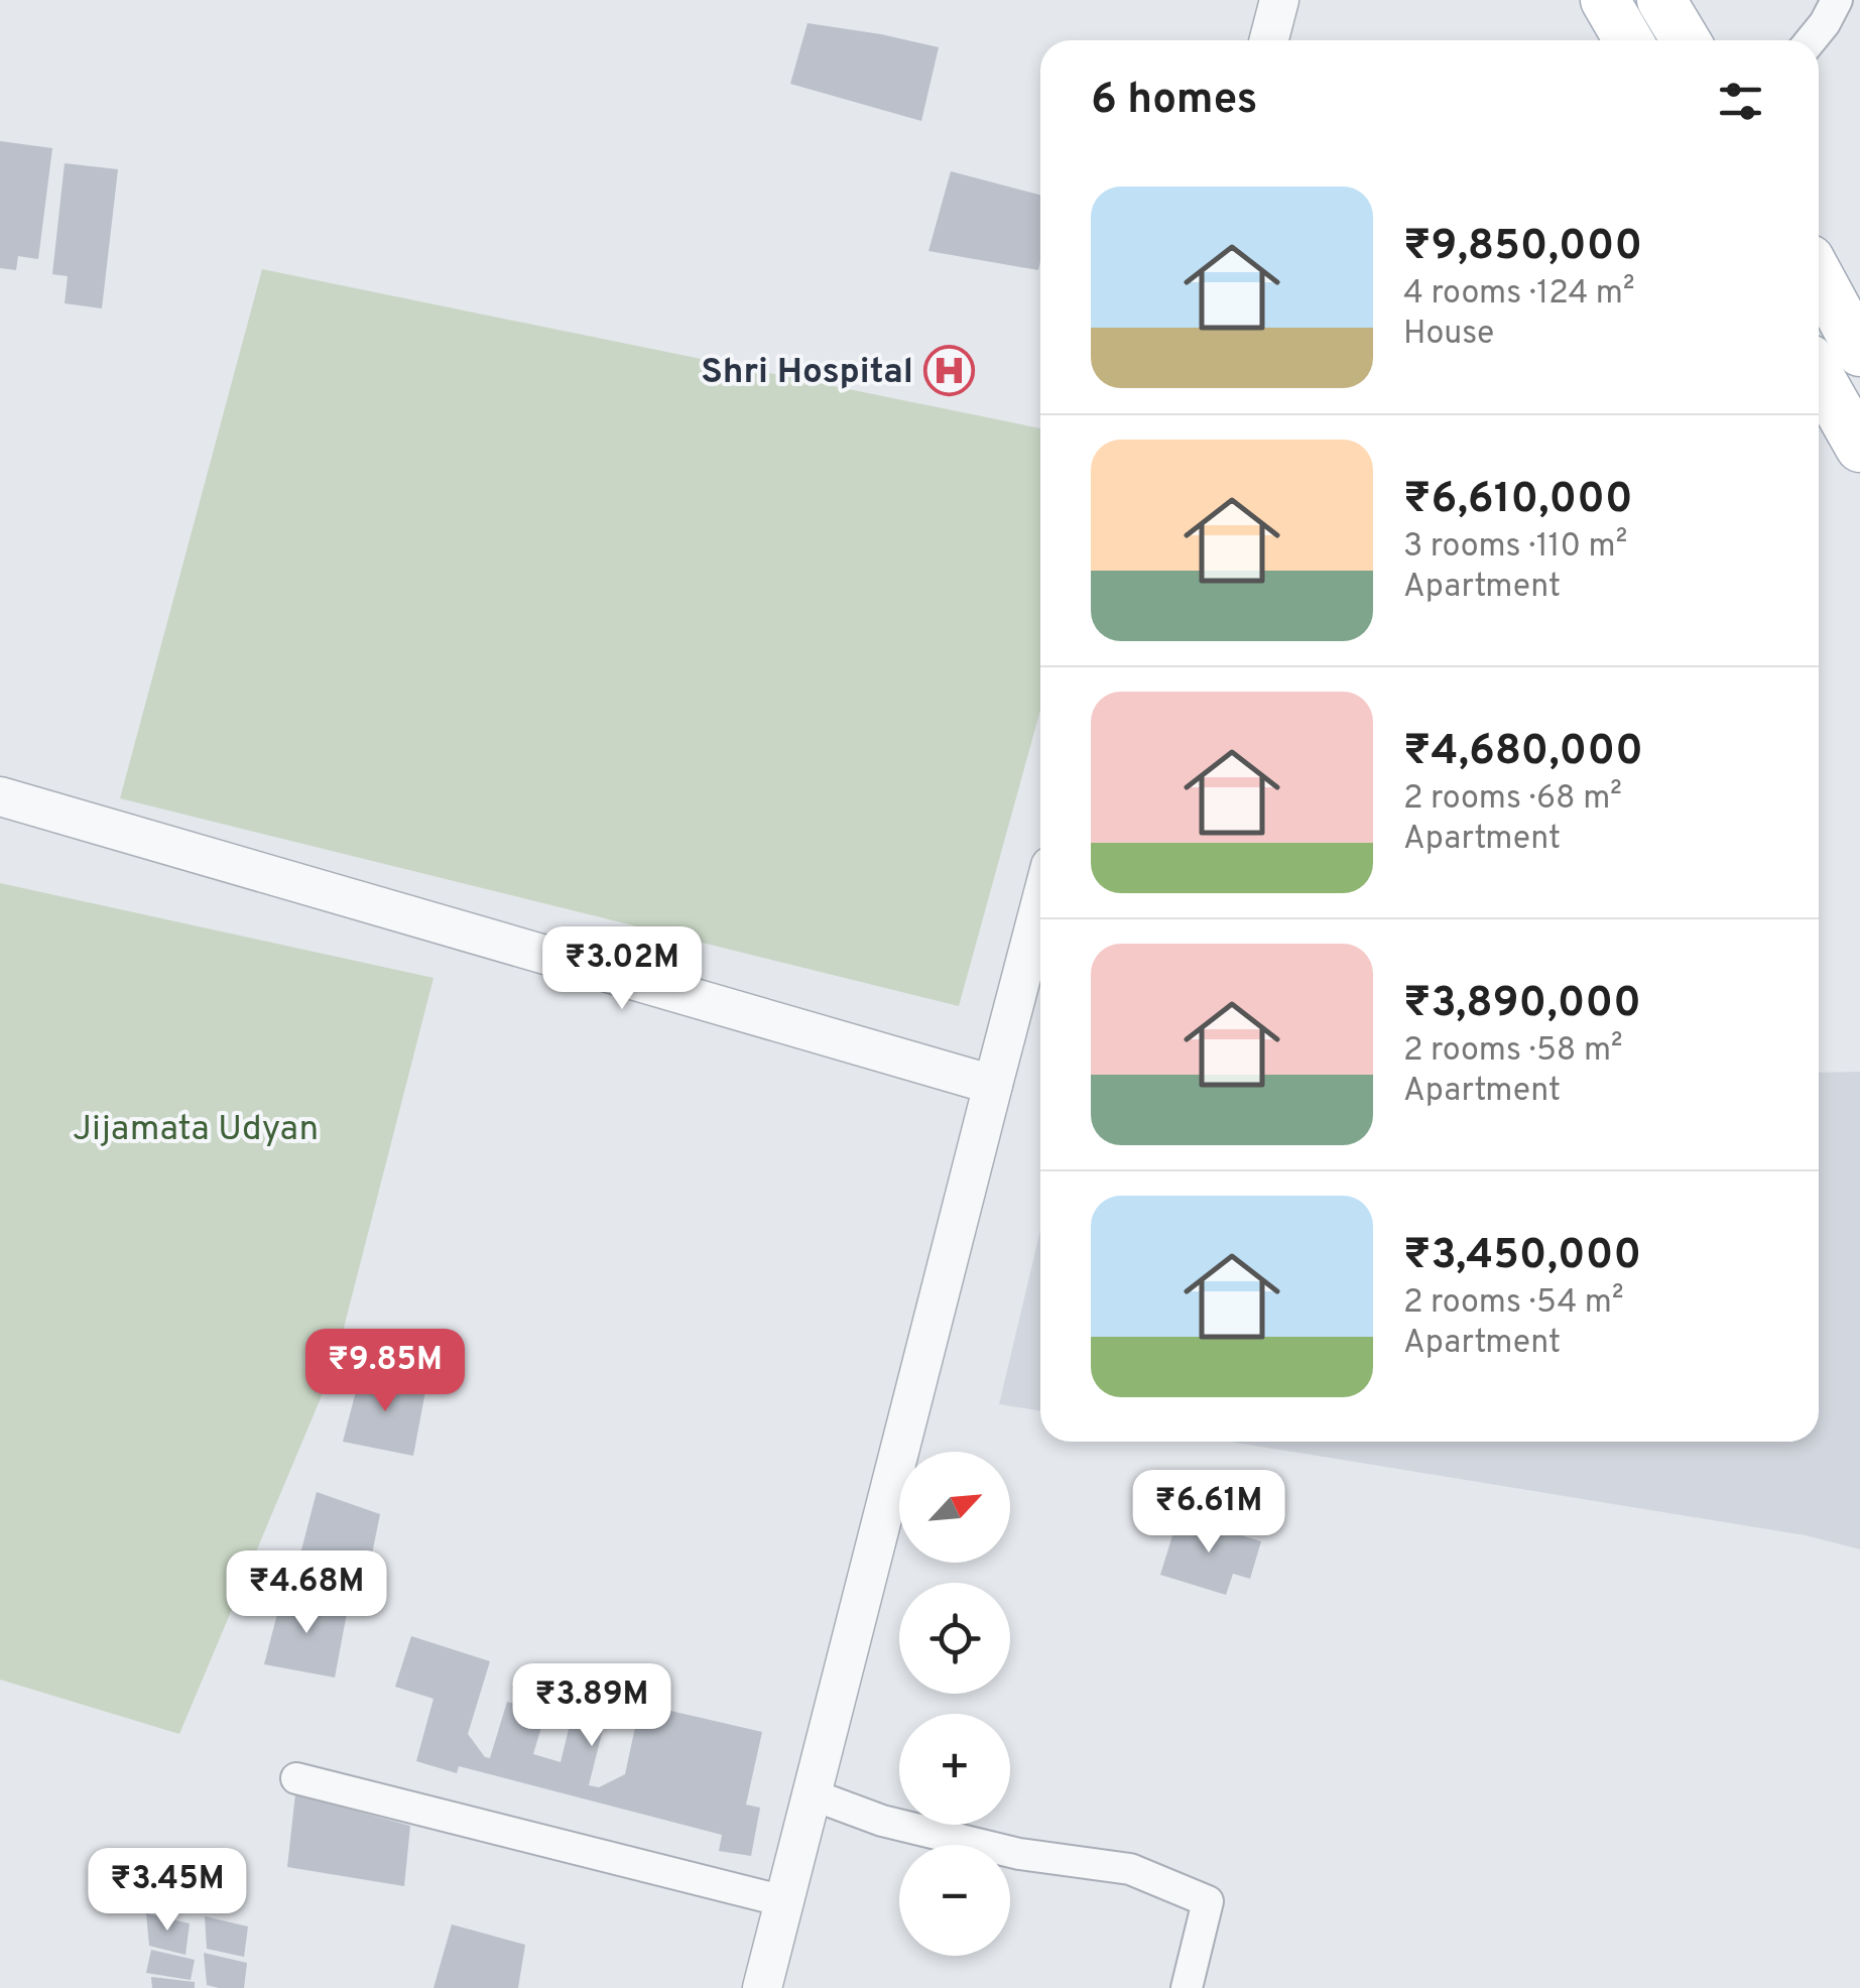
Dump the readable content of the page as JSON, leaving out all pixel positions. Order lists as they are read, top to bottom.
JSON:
{
  "parks": ["Jijamata Udyan"],
  "places": {
    "hospital": ["Shri Hospital"]
  },
  "north": "top right",
  "page": {
    "heading": "6 homes",
    "list": [
      {
        "name": "₹9,850,000",
        "note": "4 rooms · 124 m² · House"
      },
      {
        "name": "₹6,610,000",
        "note": "3 rooms · 110 m² · Apartment"
      },
      {
        "name": "₹4,680,000",
        "note": "2 rooms · 68 m² · Apartment"
      },
      {
        "name": "₹3,890,000",
        "note": "2 rooms · 58 m² · Apartment"
      },
      {
        "name": "₹3,450,000",
        "note": "2 rooms · 54 m² · Apartment"
      }
    ],
    "price": [
      "₹3.02M",
      "₹9.85M",
      "₹6.61M",
      "₹4.68M",
      "₹3.89M",
      "₹3.45M"
    ],
    "map_buttons": ["+", "−"]
  }
}
